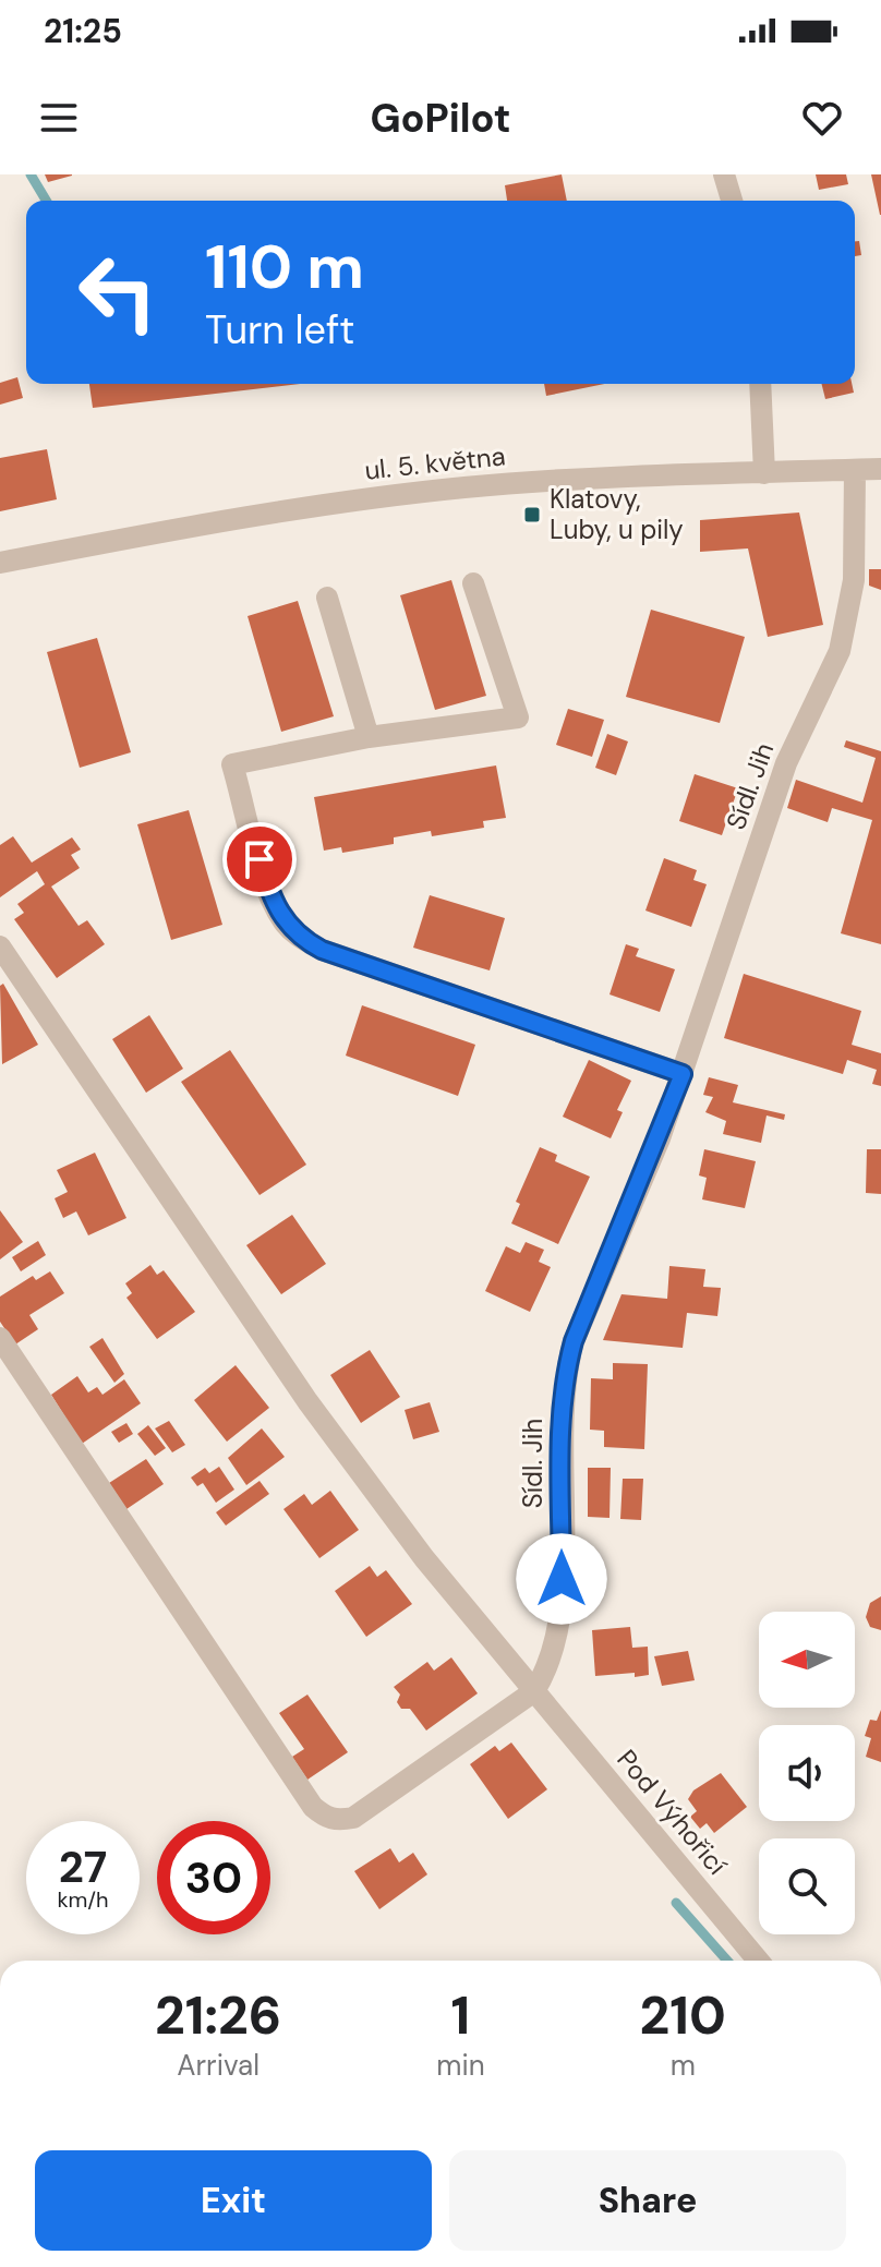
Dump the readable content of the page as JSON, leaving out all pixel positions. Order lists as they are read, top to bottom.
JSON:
{
  "streets": {
    "street": ["ul. 5. května", "Sídl. Jih", "Pod Výhořicí"]
  },
  "crossings": [
    ["ul. 5. května", "Sídl. Jih"],
    ["Sídl. Jih", "Pod Výhořicí"]
  ],
  "places": {
    "transit": ["Klatovy, Luby, u pily"]
  },
  "north": "left",
  "page": {
    "status": "21:25",
    "header": "GoPilot",
    "turn": ["110 m", "Turn left"],
    "speed": "27 km/h",
    "limit": "30",
    "eta": [
      "21:26",
      "Arrival",
      "1",
      "min",
      "210",
      "m"
    ],
    "buttons": ["Exit", "Share"]
  }
}
